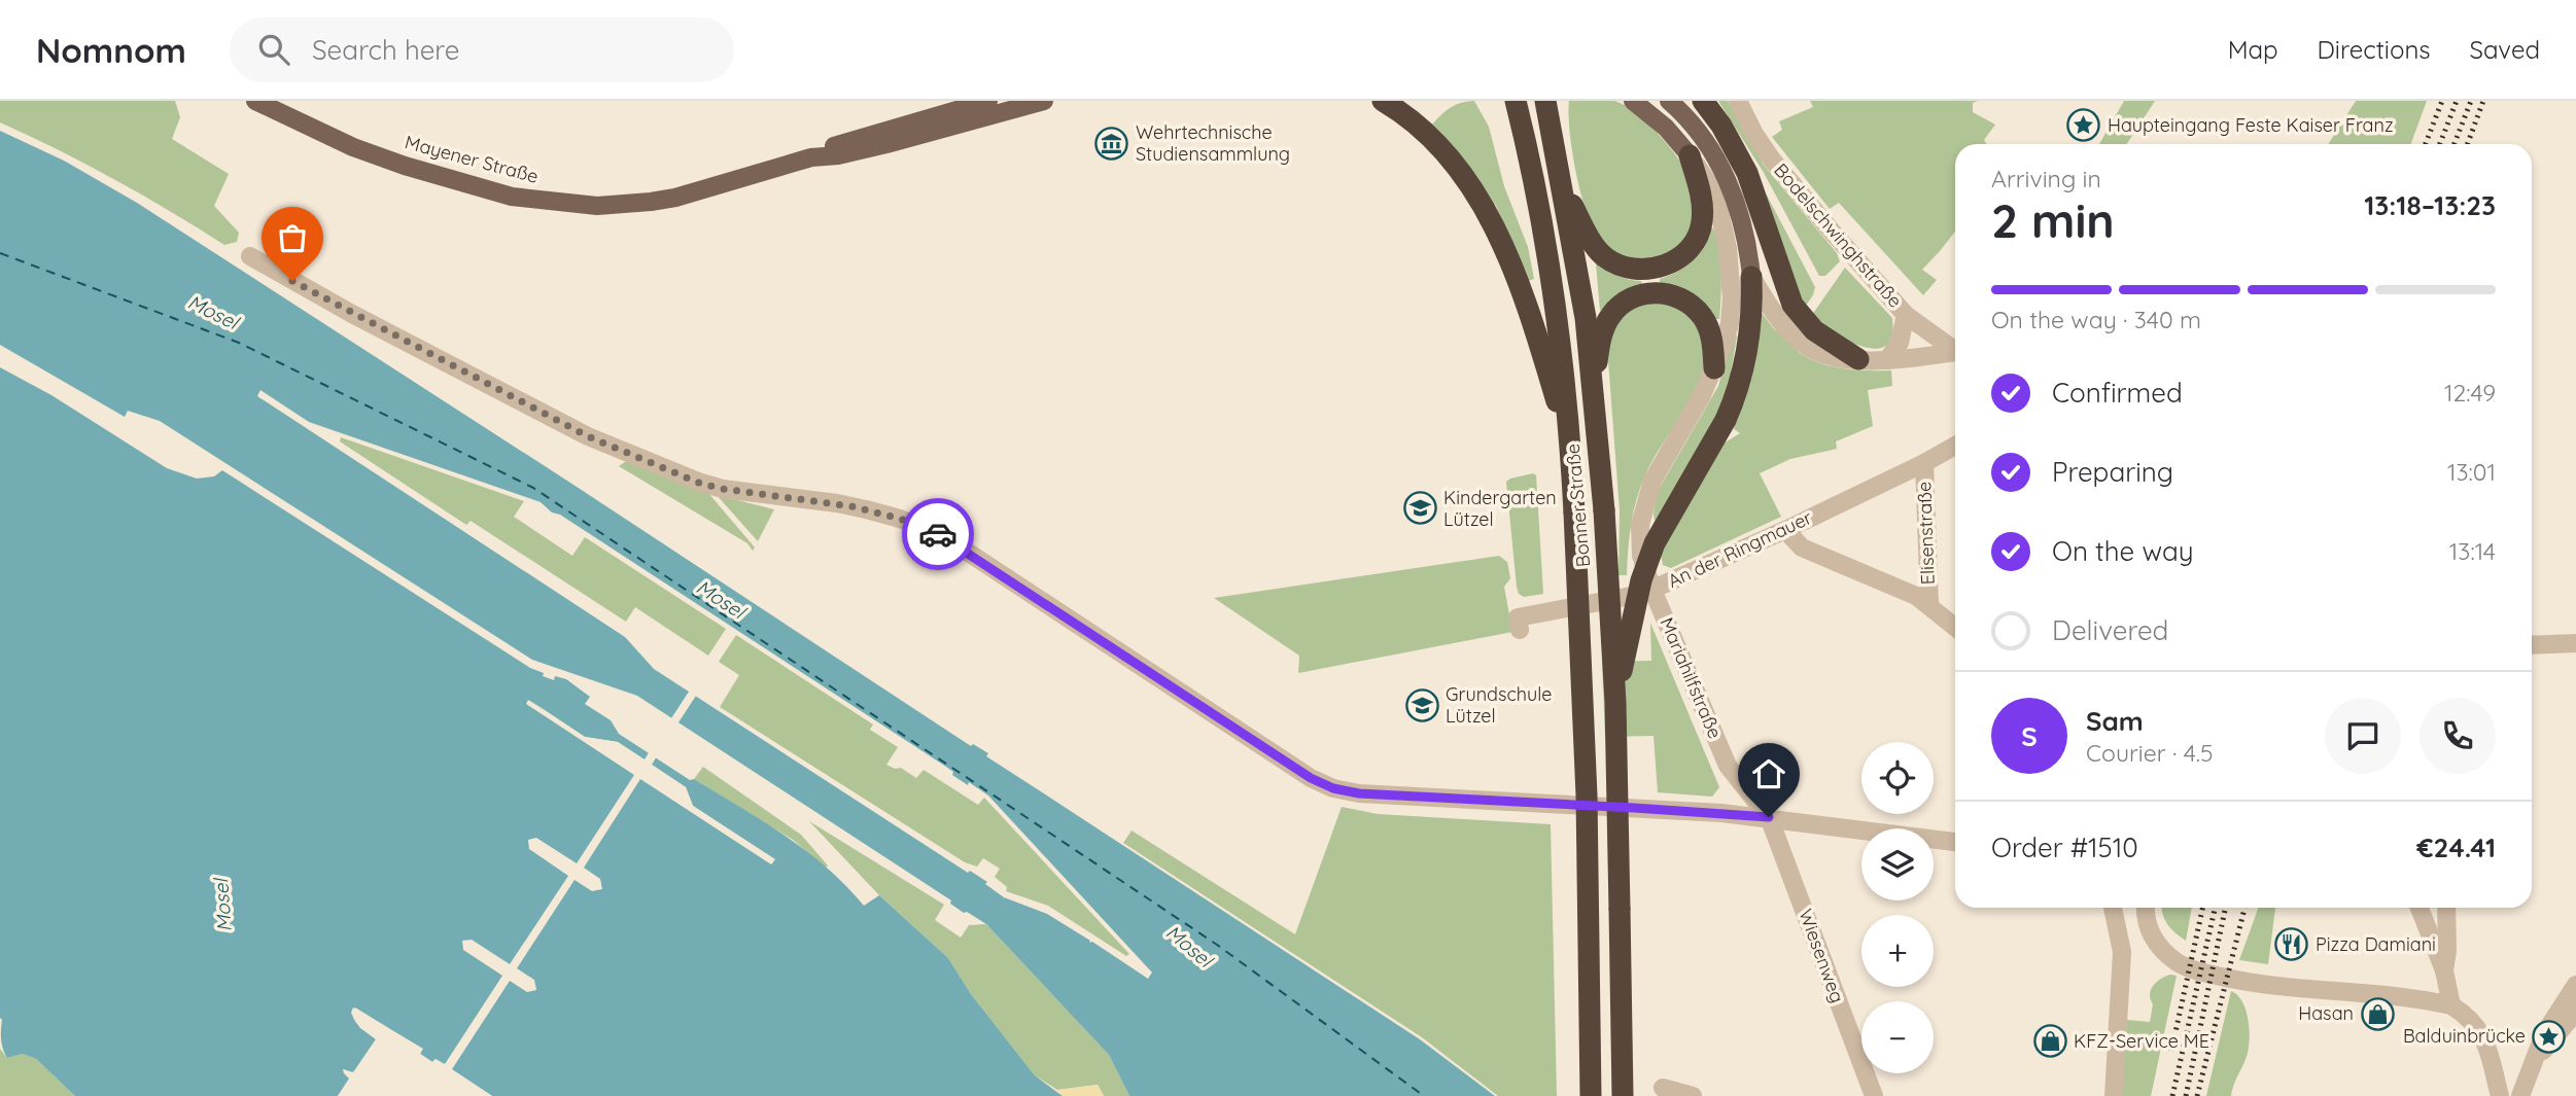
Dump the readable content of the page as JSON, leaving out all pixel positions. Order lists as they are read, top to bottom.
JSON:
{
  "streets": {
    "highway": ["Bonner Straße"],
    "main road": ["Mayener Straße"],
    "street": [
      "Bodelschwinghstraße",
      "Elisenstraße",
      "An der Ringmauer",
      "Mariahilfstraße",
      "Wiesenweg"
    ]
  },
  "crossings": [
    ["Elisenstraße", "An der Ringmauer"],
    ["An der Ringmauer", "Mariahilfstraße"],
    ["Mariahilfstraße", "Wiesenweg"]
  ],
  "water": ["Mosel"],
  "places": {
    "place": ["Haupteingang Feste Kaiser Franz", "Balduinbrücke"],
    "museum": ["Wehrtechnische Studiensammlung"],
    "school or university": ["Kindergarten Lützel", "Grundschule Lützel"],
    "restaurant": ["Pizza Damiani"],
    "shop": ["Hasan", "KFZ-Service ME"]
  },
  "page": {
    "header": "Nomnom",
    "search": "Search here",
    "nav": ["Map", "Directions", "Saved"],
    "heading": ["2 min", "Arriving in", "13:18–13:23"],
    "panel": [
      "Sam",
      "Courier · 4.5",
      "Order #1510",
      "€24.41"
    ],
    "bar": "On the way · 340 m",
    "list": [
      ["Confirmed", "12:49"],
      ["Preparing", "13:01"],
      ["On the way", "13:14"],
      "Delivered"
    ],
    "round": "S",
    "map_buttons": ["+", "−"]
  }
}
